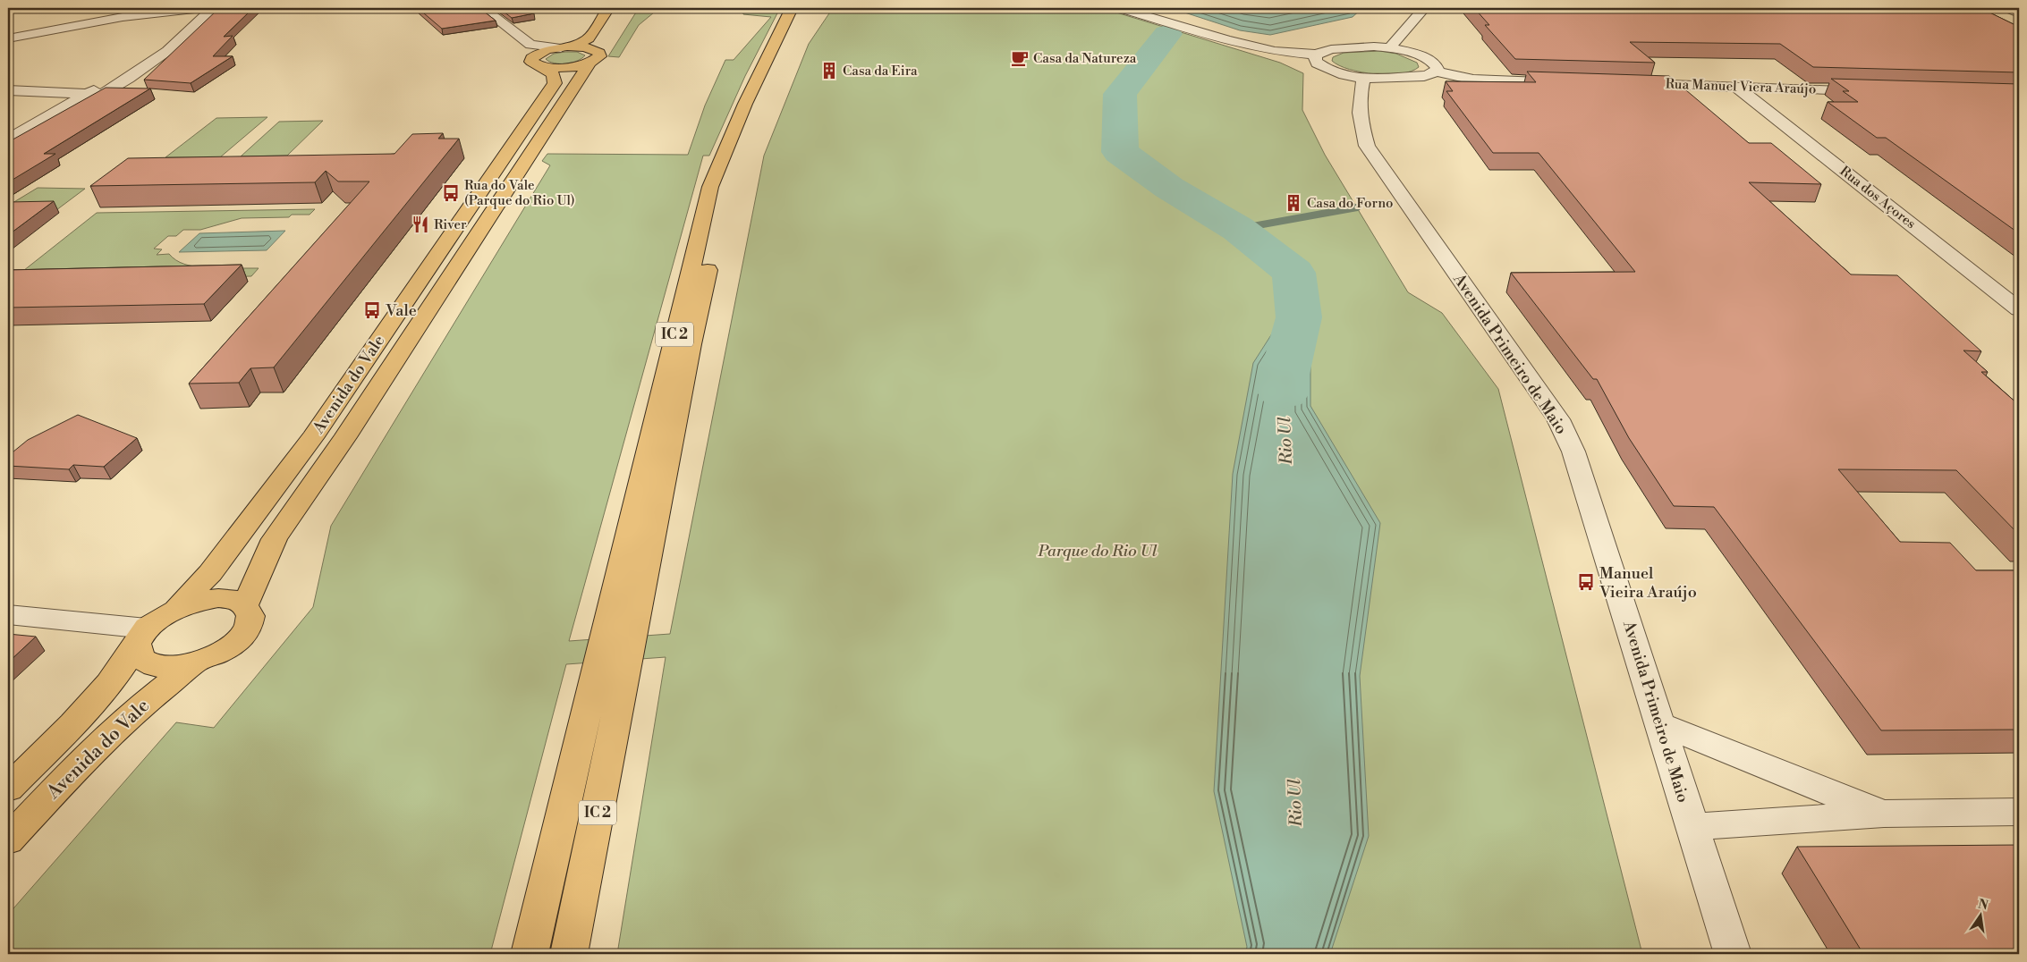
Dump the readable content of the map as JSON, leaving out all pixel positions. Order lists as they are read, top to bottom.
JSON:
{
  "streets": {
    "main road": ["IC 2", "Avenida do Vale"],
    "street": ["Rua Manuel Viera Araújo", "Rua dos Açores", "Avenida Primeiro de Maio"]
  },
  "crossings": [
    ["Rua Manuel Viera Araújo", "Rua dos Açores"]
  ],
  "water": ["Rio Ul"],
  "parks": ["Parque do Rio Ul"],
  "places": {
    "cafe": ["Casa da Natureza"],
    "building": ["Casa da Eira", "Casa do Forno"],
    "bus stop": ["Rua do Vale (Parque do Rio Ul)", "Vale", "Manuel Vieira Araújo"],
    "restaurant": ["River"]
  },
  "north": "top"
}
